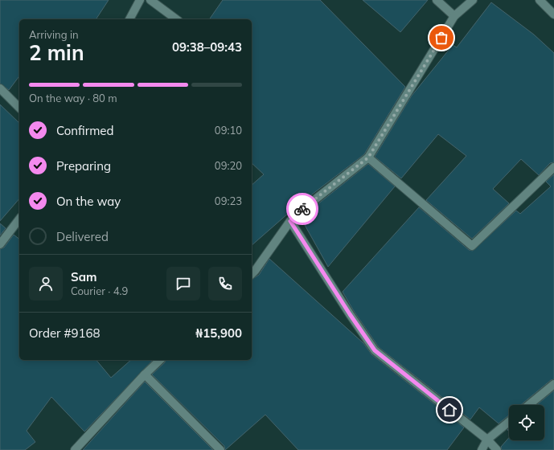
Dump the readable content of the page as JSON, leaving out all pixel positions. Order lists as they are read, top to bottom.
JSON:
{
  "page": {
    "heading": ["2 min", "Arriving in", "09:38–09:43"],
    "panel": [
      "Sam",
      "Courier · 4.9",
      "Order #9168",
      "₦15,900"
    ],
    "bar": "On the way · 80 m",
    "list": [
      ["Confirmed", "09:10"],
      ["Preparing", "09:20"],
      ["On the way", "09:23"],
      "Delivered"
    ]
  }
}
